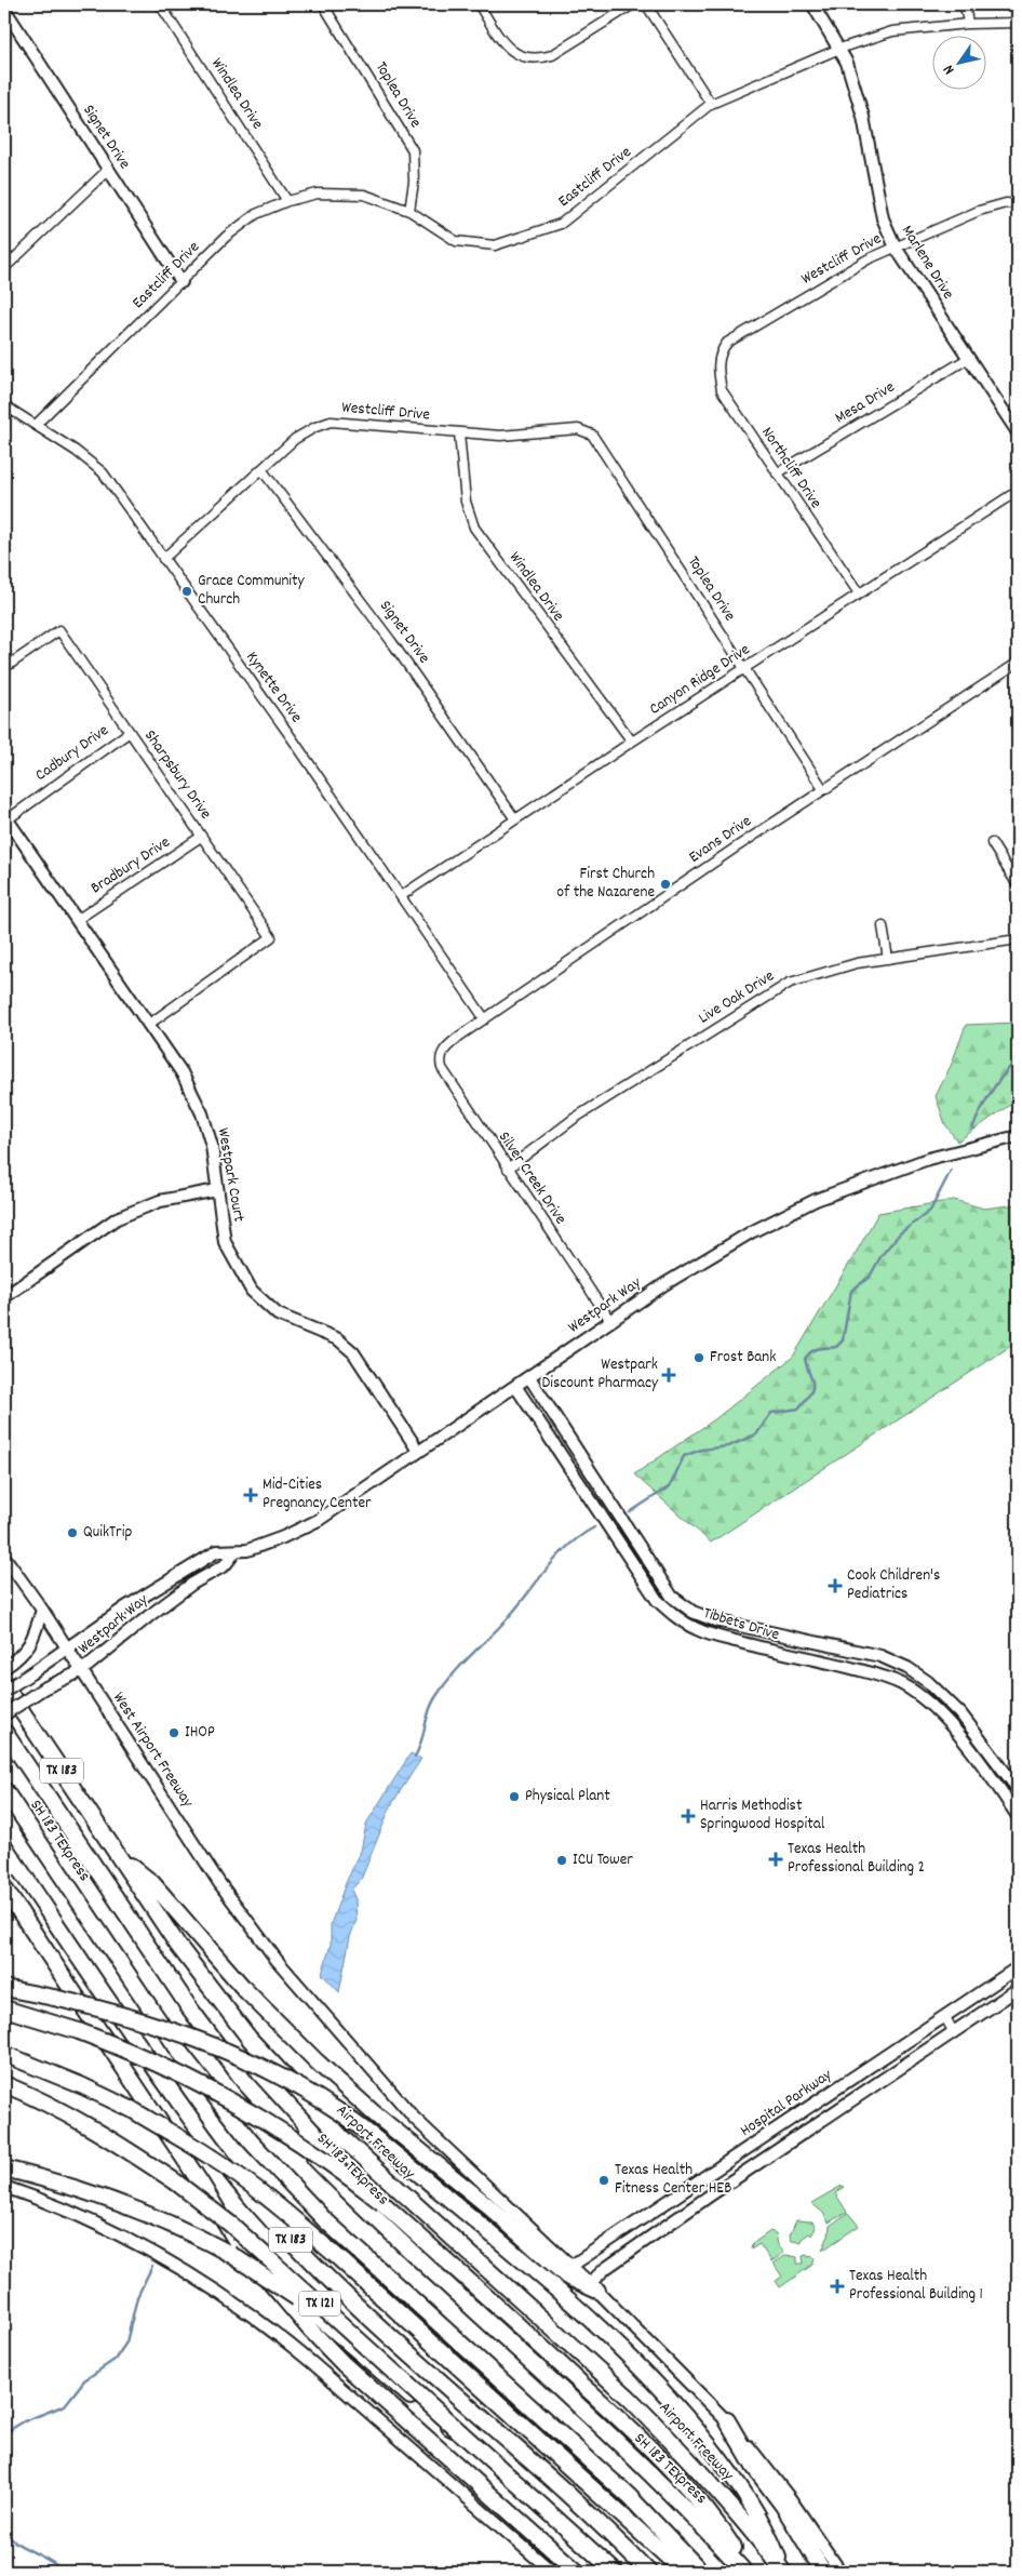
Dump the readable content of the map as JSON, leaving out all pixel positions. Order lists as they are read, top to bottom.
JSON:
{
  "streets": {
    "highway": [
      "TX 183",
      "SH 183 TEXpress",
      "Airport Freeway",
      "TX 121"
    ],
    "street": [
      "Windlea Drive",
      "Toplea Drive",
      "Signet Drive",
      "Eastcliff Drive",
      "Westcliff Drive",
      "Marlene Drive",
      "Mesa Drive",
      "Northcliff Drive",
      "Canyon Ridge Drive",
      "Kynette Drive",
      "Cadbury Drive",
      "Sharpsbury Drive",
      "Evans Drive",
      "Bradbury Drive",
      "Live Oak Drive",
      "Westpark Court",
      "Silver Creek Drive",
      "Westpark Way",
      "Tibbets Drive",
      "West Airport Freeway",
      "Hospital Parkway"
    ]
  },
  "crossings": [
    ["Windlea Drive", "Eastcliff Drive"],
    ["Windlea Drive", "Westcliff Drive"],
    ["Windlea Drive", "Canyon Ridge Drive"],
    ["Toplea Drive", "Eastcliff Drive"],
    ["Toplea Drive", "Westcliff Drive"],
    ["Toplea Drive", "Canyon Ridge Drive"],
    ["Toplea Drive", "Evans Drive"],
    ["Signet Drive", "Eastcliff Drive"],
    ["Signet Drive", "Westcliff Drive"],
    ["Signet Drive", "Canyon Ridge Drive"],
    ["Eastcliff Drive", "Marlene Drive"],
    ["Eastcliff Drive", "Kynette Drive"],
    ["Westcliff Drive", "Marlene Drive"],
    ["Westcliff Drive", "Northcliff Drive"],
    ["Westcliff Drive", "Kynette Drive"],
    ["Marlene Drive", "Mesa Drive"],
    ["Mesa Drive", "Northcliff Drive"],
    ["Northcliff Drive", "Canyon Ridge Drive"],
    ["Canyon Ridge Drive", "Kynette Drive"],
    ["Kynette Drive", "Evans Drive"],
    ["Cadbury Drive", "Sharpsbury Drive"],
    ["Cadbury Drive", "Westpark Court"],
    ["Sharpsbury Drive", "Bradbury Drive"],
    ["Sharpsbury Drive", "Westpark Court"],
    ["Evans Drive", "Silver Creek Drive"],
    ["Bradbury Drive", "Westpark Court"],
    ["Live Oak Drive", "Silver Creek Drive"],
    ["Westpark Court", "Westpark Way"],
    ["Silver Creek Drive", "Westpark Way"],
    ["Westpark Way", "Tibbets Drive"],
    ["Westpark Way", "West Airport Freeway"],
    ["West Airport Freeway", "Hospital Parkway"]
  ],
  "places": {
    "other": [
      "Grace Community Church",
      "First Church of the Nazarene",
      "Frost Bank",
      "QuikTrip",
      "IHOP",
      "Physical Plant",
      "ICU Tower",
      "Texas Health Fitness Center HEB"
    ],
    "health": [
      "Westpark Discount Pharmacy",
      "Mid-Cities Pregnancy Center",
      "Cook Children's Pediatrics",
      "Harris Methodist Springwood Hospital",
      "Texas Health Professional Building 2",
      "Texas Health Professional Building 1"
    ]
  },
  "north": "bottom left"
}
